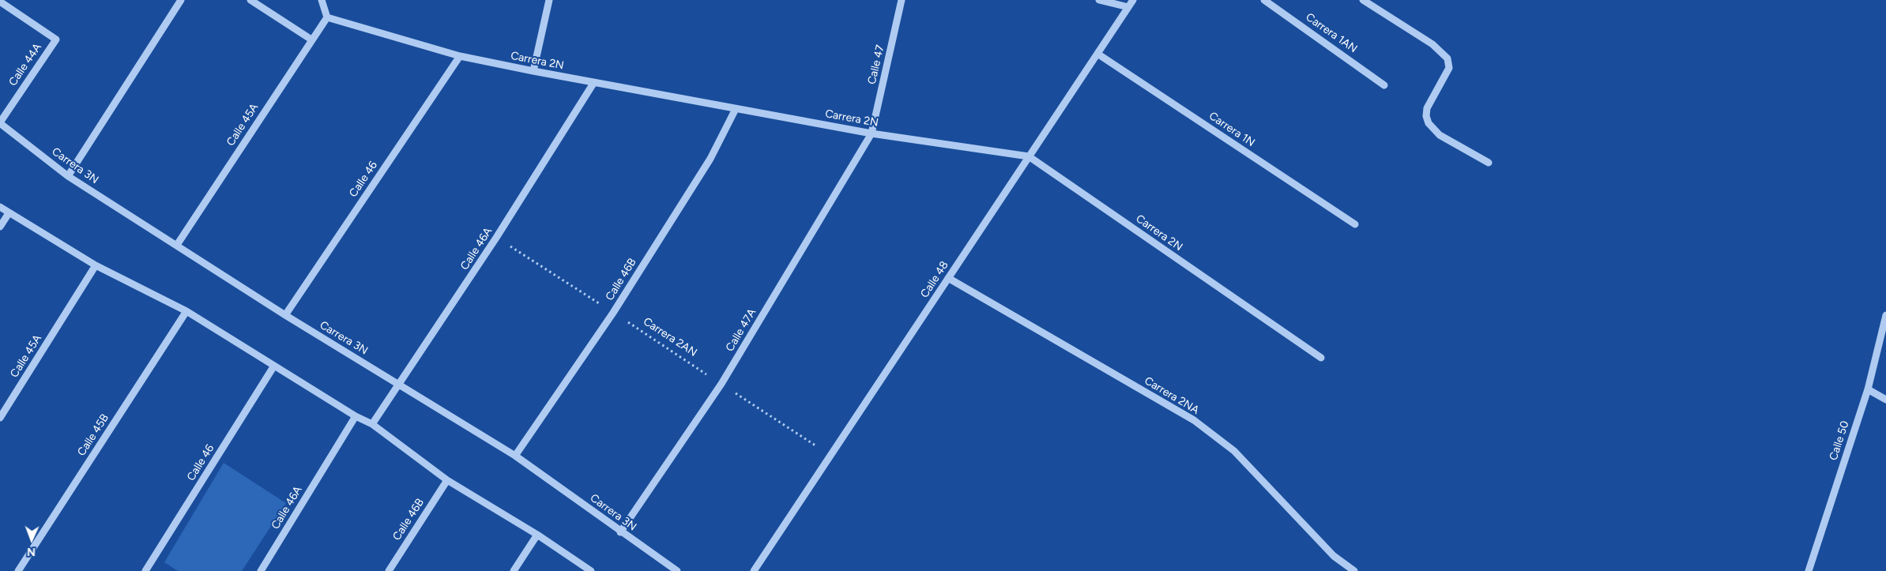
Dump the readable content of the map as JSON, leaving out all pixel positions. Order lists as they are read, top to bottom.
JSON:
{
  "streets": {
    "street": [
      "Carrera 1AN",
      "Carrera 2N",
      "Calle 44A",
      "Calle 47",
      "Calle 45A",
      "Carrera 1N",
      "Carrera 3N",
      "Calle 46",
      "Calle 46A",
      "Calle 46B",
      "Calle 48",
      "Calle 47A",
      "Carrera 2NA",
      "Calle 45B",
      "Calle 50"
    ],
    "path": ["Carrera 2AN"]
  },
  "crossings": [
    ["Carrera 2N", "Calle 47"],
    ["Carrera 2N", "Calle 45A"],
    ["Carrera 2N", "Calle 46"],
    ["Carrera 2N", "Calle 46A"],
    ["Carrera 2N", "Calle 46B"],
    ["Carrera 2N", "Calle 48"],
    ["Carrera 2N", "Calle 47A"],
    ["Calle 44A", "Carrera 3N"],
    ["Calle 47", "Calle 47A"],
    ["Calle 45A", "Carrera 3N"],
    ["Carrera 1N", "Calle 48"],
    ["Carrera 3N", "Calle 46"],
    ["Carrera 3N", "Calle 46A"],
    ["Carrera 3N", "Calle 46B"],
    ["Carrera 3N", "Calle 47A"],
    ["Calle 46A", "Carrera 2AN"],
    ["Calle 46B", "Carrera 2AN"],
    ["Calle 48", "Carrera 2AN"],
    ["Calle 48", "Carrera 2NA"],
    ["Calle 47A", "Carrera 2AN"]
  ],
  "north": "bottom"
}
